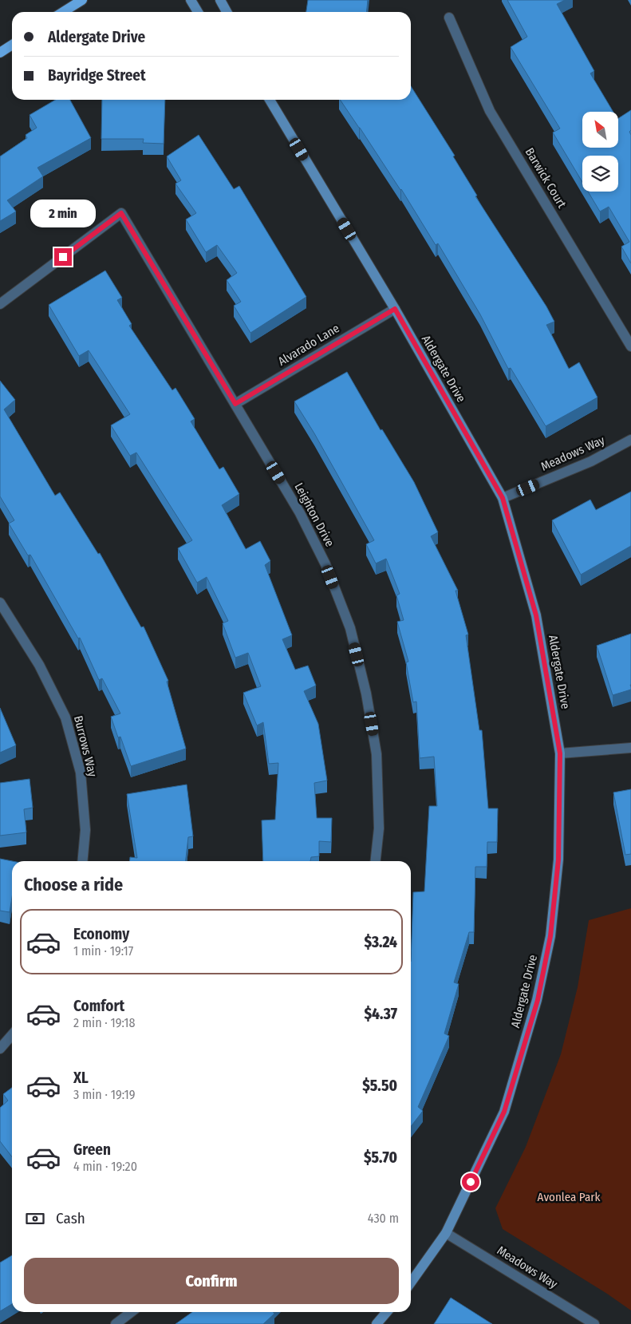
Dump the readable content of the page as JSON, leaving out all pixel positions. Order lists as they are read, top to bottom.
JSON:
{
  "streets": {
    "street": [
      "Barwick Court",
      "Alvarado Lane",
      "Aldergate Drive",
      "Meadows Way",
      "Leighton Drive",
      "Burrows Way"
    ]
  },
  "crossings": [
    ["Alvarado Lane", "Aldergate Drive"],
    ["Alvarado Lane", "Leighton Drive"],
    ["Aldergate Drive", "Meadows Way"]
  ],
  "parks": ["Avonlea Park"],
  "north": "top left",
  "page": {
    "banner": ["Aldergate Drive", "Bayridge Street"],
    "bubble": "2 min",
    "heading": "Choose a ride",
    "list": [
      {
        "name": "Economy",
        "note": "1 min · 19:17",
        "value": "$3.24"
      },
      {
        "name": "Comfort",
        "note": "2 min · 19:18",
        "value": "$4.37"
      },
      {
        "name": "XL",
        "note": "3 min · 19:19",
        "value": "$5.50"
      },
      {
        "name": "Green",
        "note": "4 min · 19:20",
        "value": "$5.70"
      }
    ],
    "pay": ["Cash", "430 m"],
    "buttons": "Confirm"
  }
}
